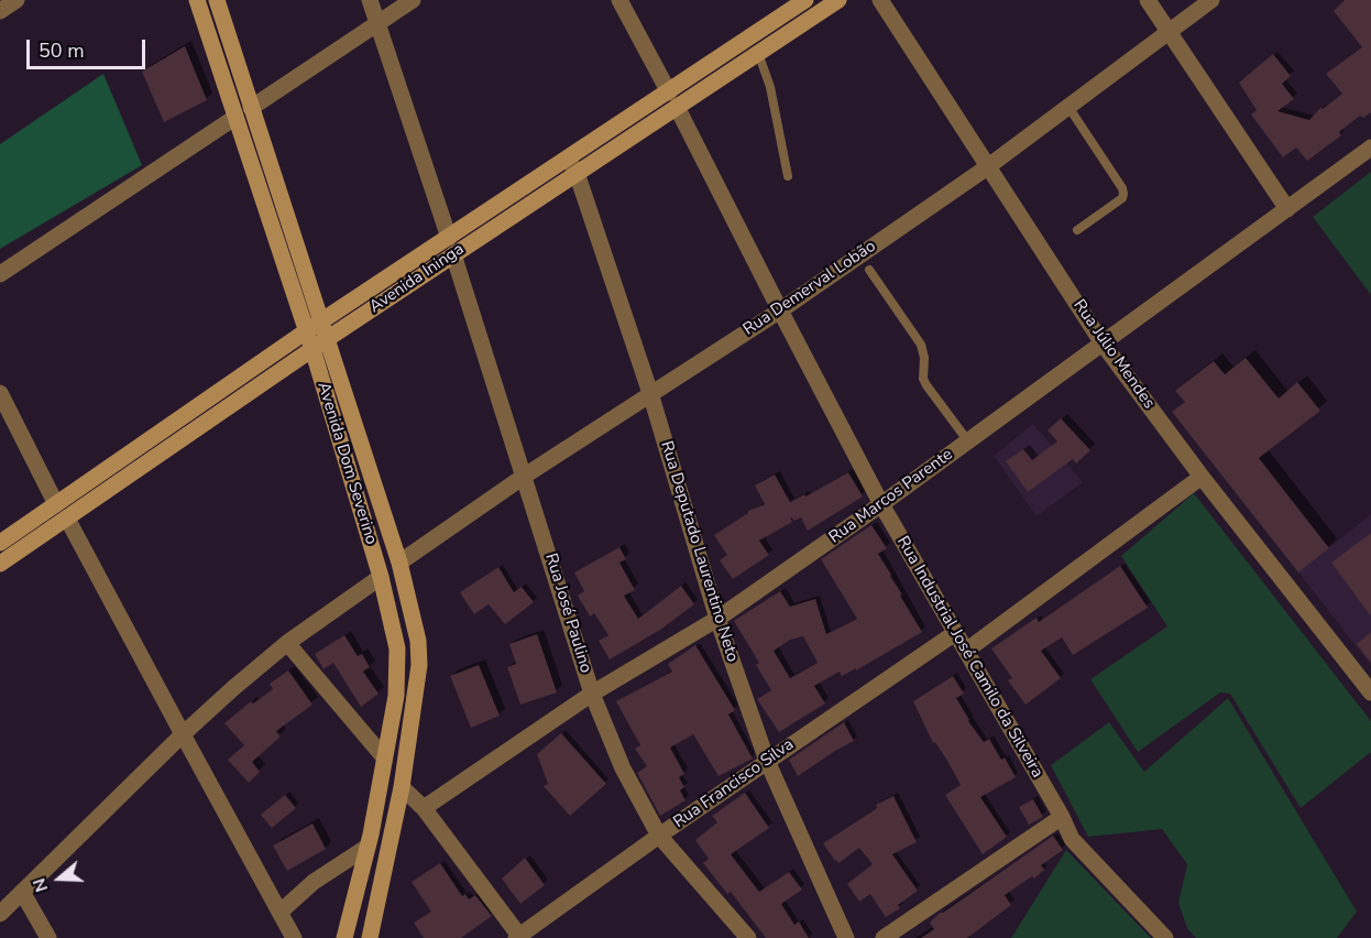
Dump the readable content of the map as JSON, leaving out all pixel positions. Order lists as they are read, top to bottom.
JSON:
{
  "streets": {
    "main road": ["Avenida Ininga", "Avenida Dom Severino"],
    "street": [
      "Rua Demerval Lobão",
      "Rua Júlio Mendes",
      "Rua Marcos Parente",
      "Rua Deputado Laurentino Neto",
      "Rua José Paulino",
      "Rua Industrial José Camilo da Silveira",
      "Rua Francisco Silva"
    ]
  },
  "crossings": [
    ["Avenida Ininga", "Avenida Dom Severino"],
    ["Avenida Ininga", "Rua Deputado Laurentino Neto"],
    ["Avenida Ininga", "Rua José Paulino"],
    ["Avenida Ininga", "Rua Industrial José Camilo da Silveira"],
    ["Rua Demerval Lobão", "Rua Júlio Mendes"],
    ["Rua Demerval Lobão", "Avenida Dom Severino"],
    ["Rua Demerval Lobão", "Rua Deputado Laurentino Neto"],
    ["Rua Demerval Lobão", "Rua José Paulino"],
    ["Rua Demerval Lobão", "Rua Industrial José Camilo da Silveira"],
    ["Rua Júlio Mendes", "Rua Marcos Parente"],
    ["Rua Marcos Parente", "Rua Deputado Laurentino Neto"],
    ["Rua Marcos Parente", "Rua José Paulino"],
    ["Rua Marcos Parente", "Rua Industrial José Camilo da Silveira"],
    ["Rua Deputado Laurentino Neto", "Rua Francisco Silva"],
    ["Rua José Paulino", "Rua Francisco Silva"],
    ["Rua Industrial José Camilo da Silveira", "Rua Francisco Silva"]
  ],
  "scale_bar": "50 m",
  "north": "left"
}
